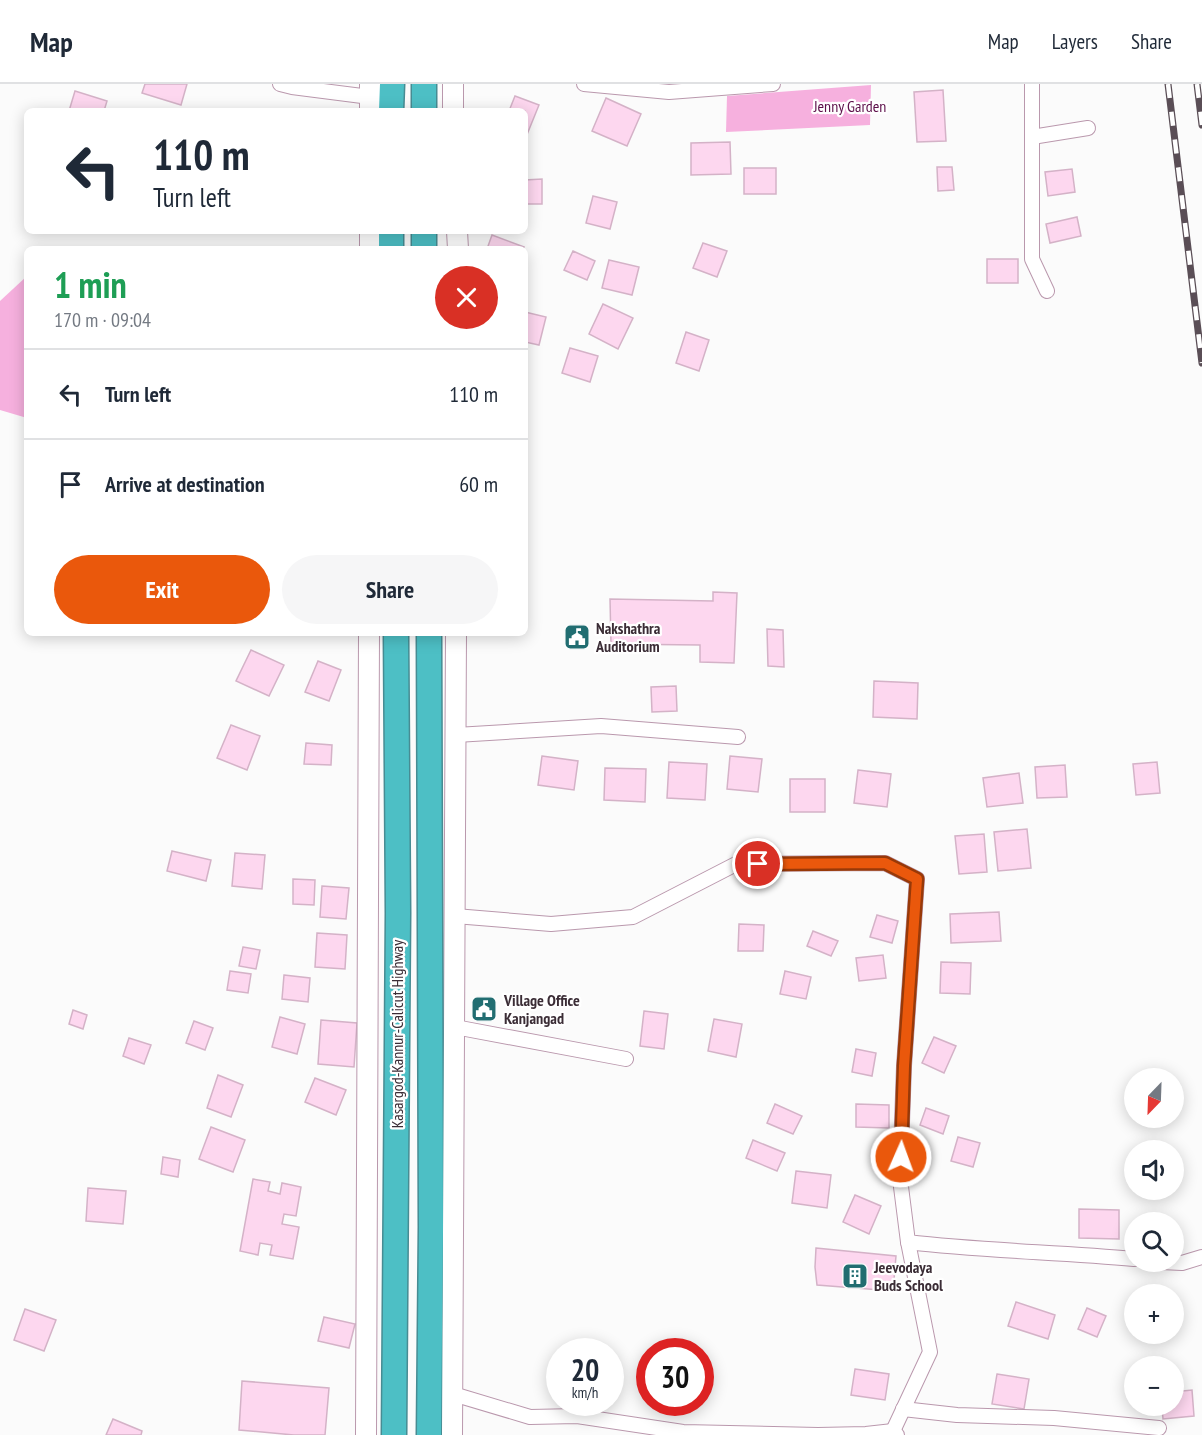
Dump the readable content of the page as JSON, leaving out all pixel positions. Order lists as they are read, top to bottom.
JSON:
{
  "streets": {
    "highway": ["Kasargod-Kannur-Calicut Highway"]
  },
  "parks": ["Jenny Garden"],
  "places": {
    "public building": ["Nakshathra Auditorium", "Village Office Kanjangad"],
    "building": ["Jeevodaya Buds School"]
  },
  "north": "bottom left",
  "page": {
    "header": "Map",
    "nav": ["Map", "Layers", "Share"],
    "turn": ["110 m", "Turn left"],
    "heading": ["1 min", "170 m · 09:04"],
    "list": [
      {
        "name": "Turn left",
        "value": "110 m"
      },
      {
        "name": "Arrive at destination",
        "value": "60 m"
      }
    ],
    "buttons": ["Exit", "Share"],
    "map_buttons": ["+", "−"],
    "speed": "20 km/h",
    "limit": "30"
  }
}
